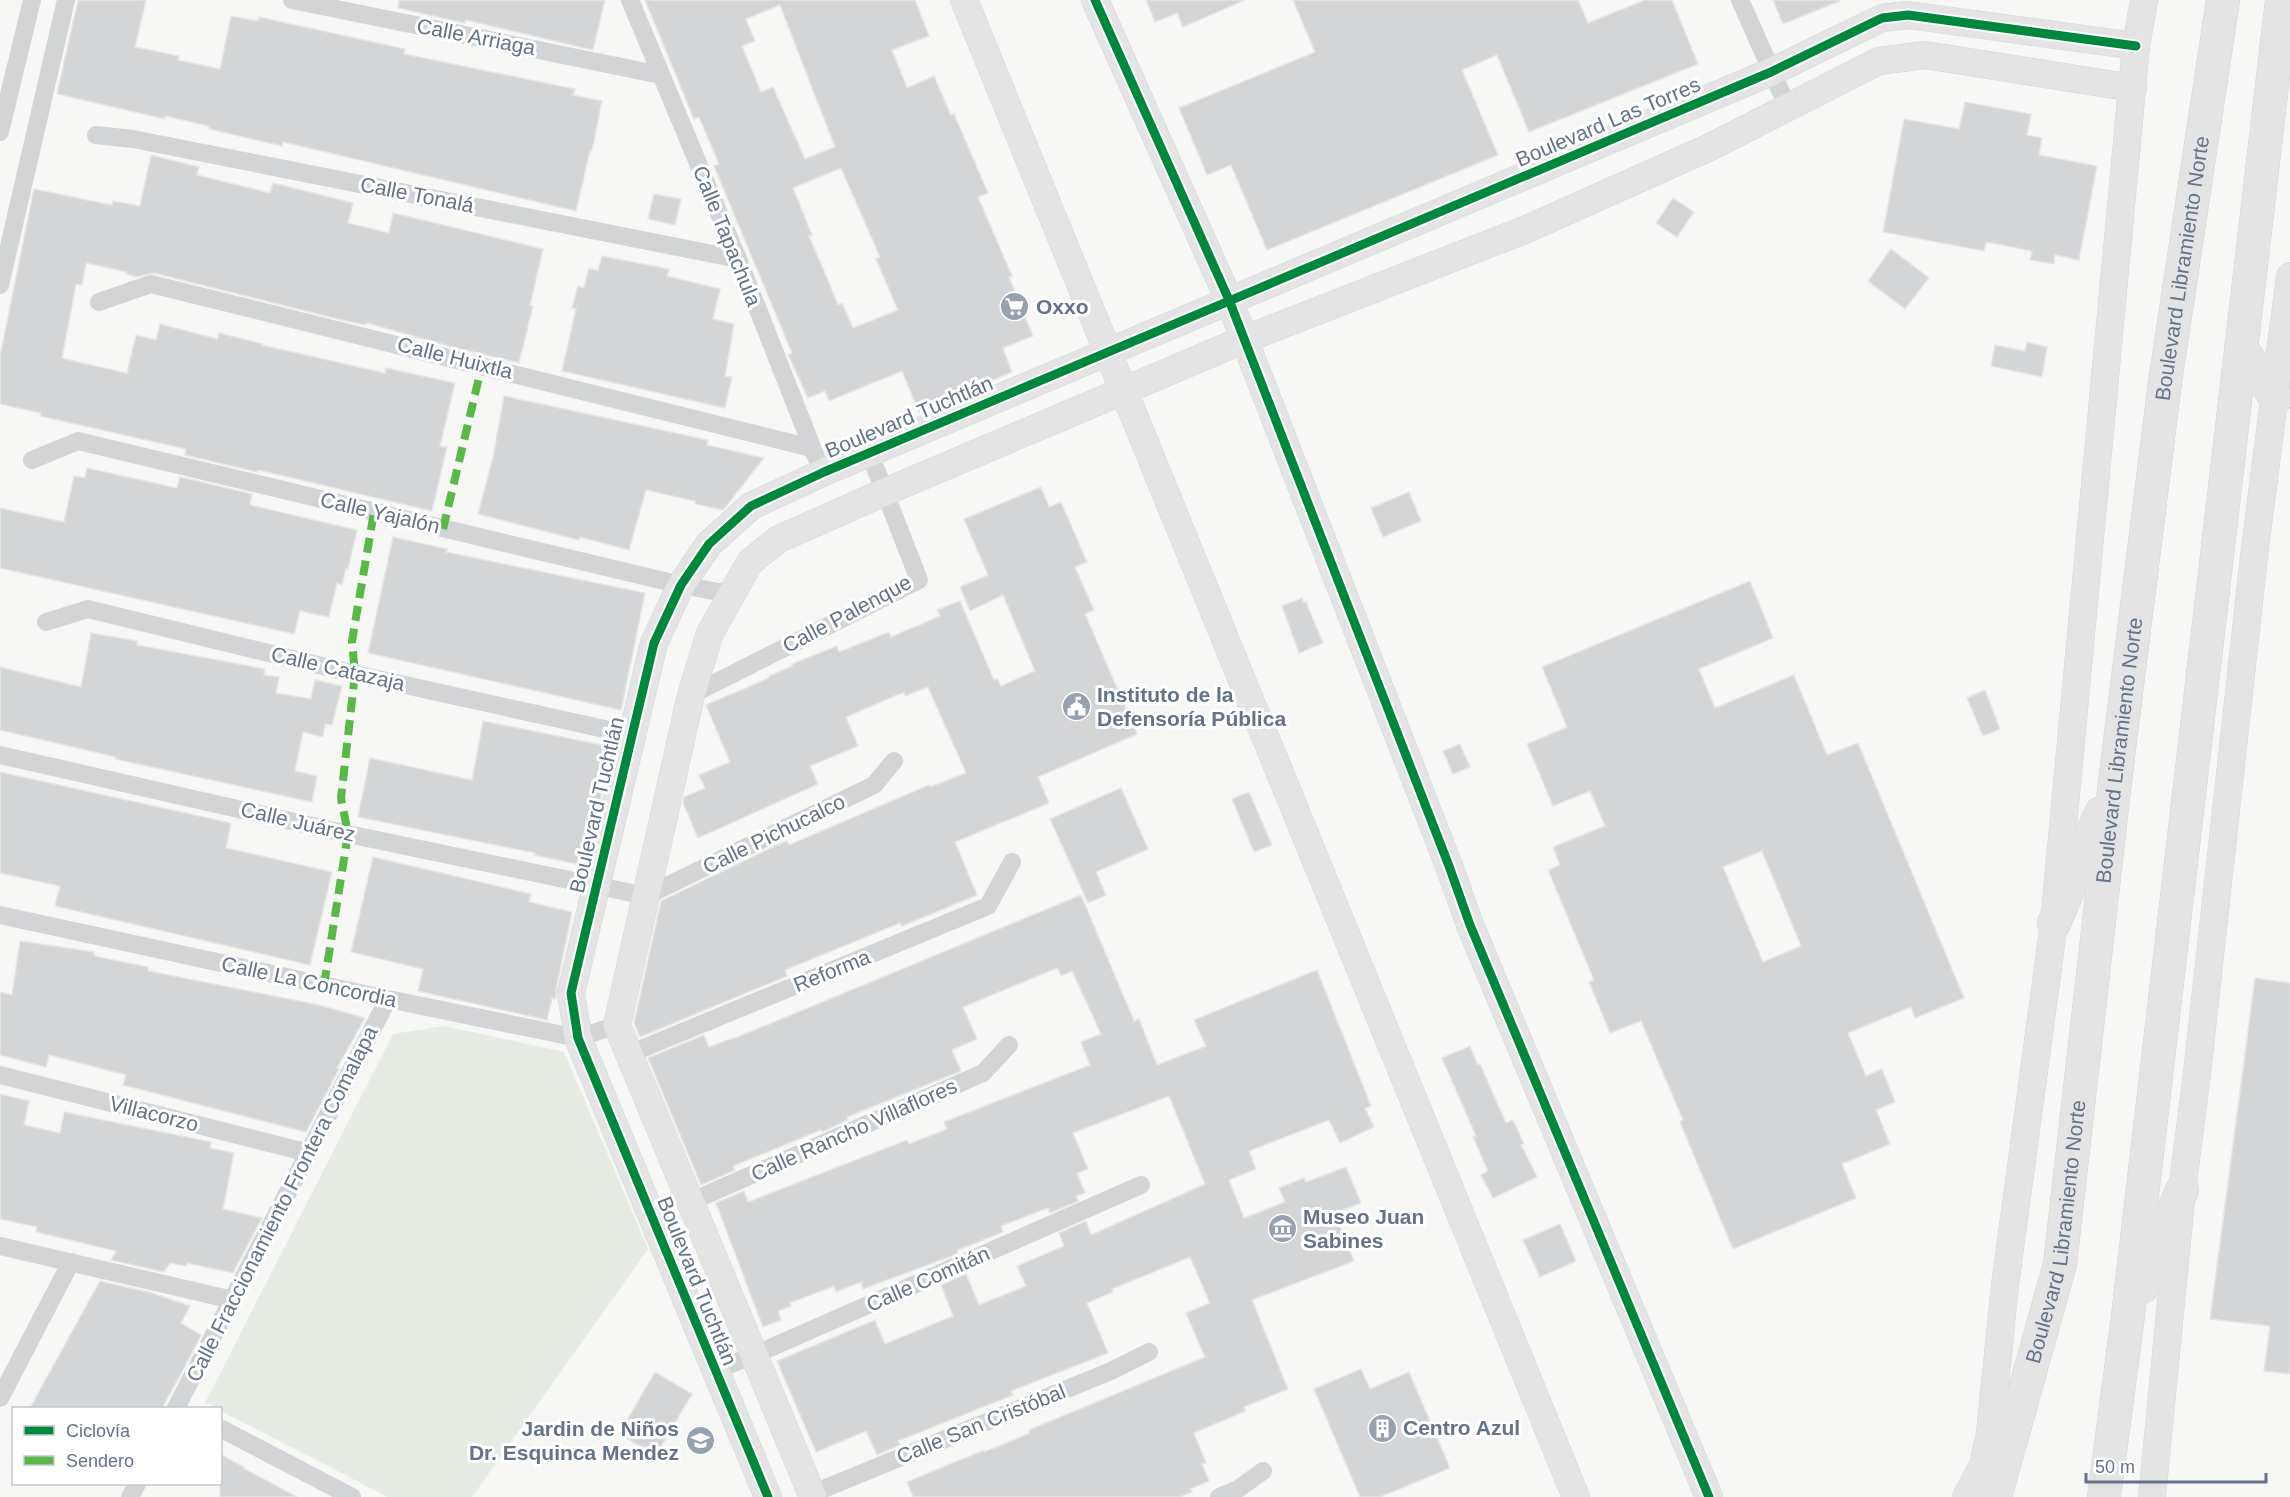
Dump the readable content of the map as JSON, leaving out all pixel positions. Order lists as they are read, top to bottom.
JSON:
{
  "streets": {
    "highway": ["Boulevard Libramiento Norte"],
    "street": [
      "Calle Arriaga",
      "Boulevard Las Torres",
      "Calle Tonalá",
      "Calle Tapachula",
      "Calle Huixtla",
      "Boulevard Tuchtlán",
      "Calle Yajalón",
      "Calle Palenque",
      "Calle Catazaja",
      "Calle Juárez",
      "Calle Pichucalco",
      "Reforma",
      "Calle La Concordia",
      "Villacorzo",
      "Calle Rancho Villaflores",
      "Calle Fraccionamiento Frontera Comalapa",
      "Calle Comitán",
      "Calle San Cristóbal"
    ]
  },
  "crossings": [
    ["Calle Arriaga", "Calle Tapachula"],
    ["Boulevard Las Torres", "Boulevard Tuchtlán"],
    ["Calle Tonalá", "Calle Tapachula"],
    ["Calle Tapachula", "Calle Huixtla"],
    ["Calle Tapachula", "Boulevard Tuchtlán"],
    ["Boulevard Tuchtlán", "Calle Yajalón"],
    ["Boulevard Tuchtlán", "Calle Palenque"],
    ["Boulevard Tuchtlán", "Calle Catazaja"],
    ["Boulevard Tuchtlán", "Calle Juárez"],
    ["Boulevard Tuchtlán", "Reforma"],
    ["Boulevard Tuchtlán", "Calle La Concordia"],
    ["Boulevard Tuchtlán", "Calle Rancho Villaflores"],
    ["Boulevard Tuchtlán", "Calle Comitán"],
    ["Boulevard Tuchtlán", "Calle San Cristóbal"],
    ["Calle Juárez", "Calle Pichucalco"],
    ["Calle La Concordia", "Calle Fraccionamiento Frontera Comalapa"],
    ["Villacorzo", "Calle Fraccionamiento Frontera Comalapa"]
  ],
  "places": {
    "supermarket": ["Oxxo"],
    "public building": ["Instituto de la Defensoría Pública"],
    "museum": ["Museo Juan Sabines"],
    "building": ["Centro Azul"],
    "school or university": ["Jardin de Niños Dr. Esquinca Mendez"]
  },
  "legend": ["Ciclovía", "Sendero"],
  "scale_bar": "50 m"
}
